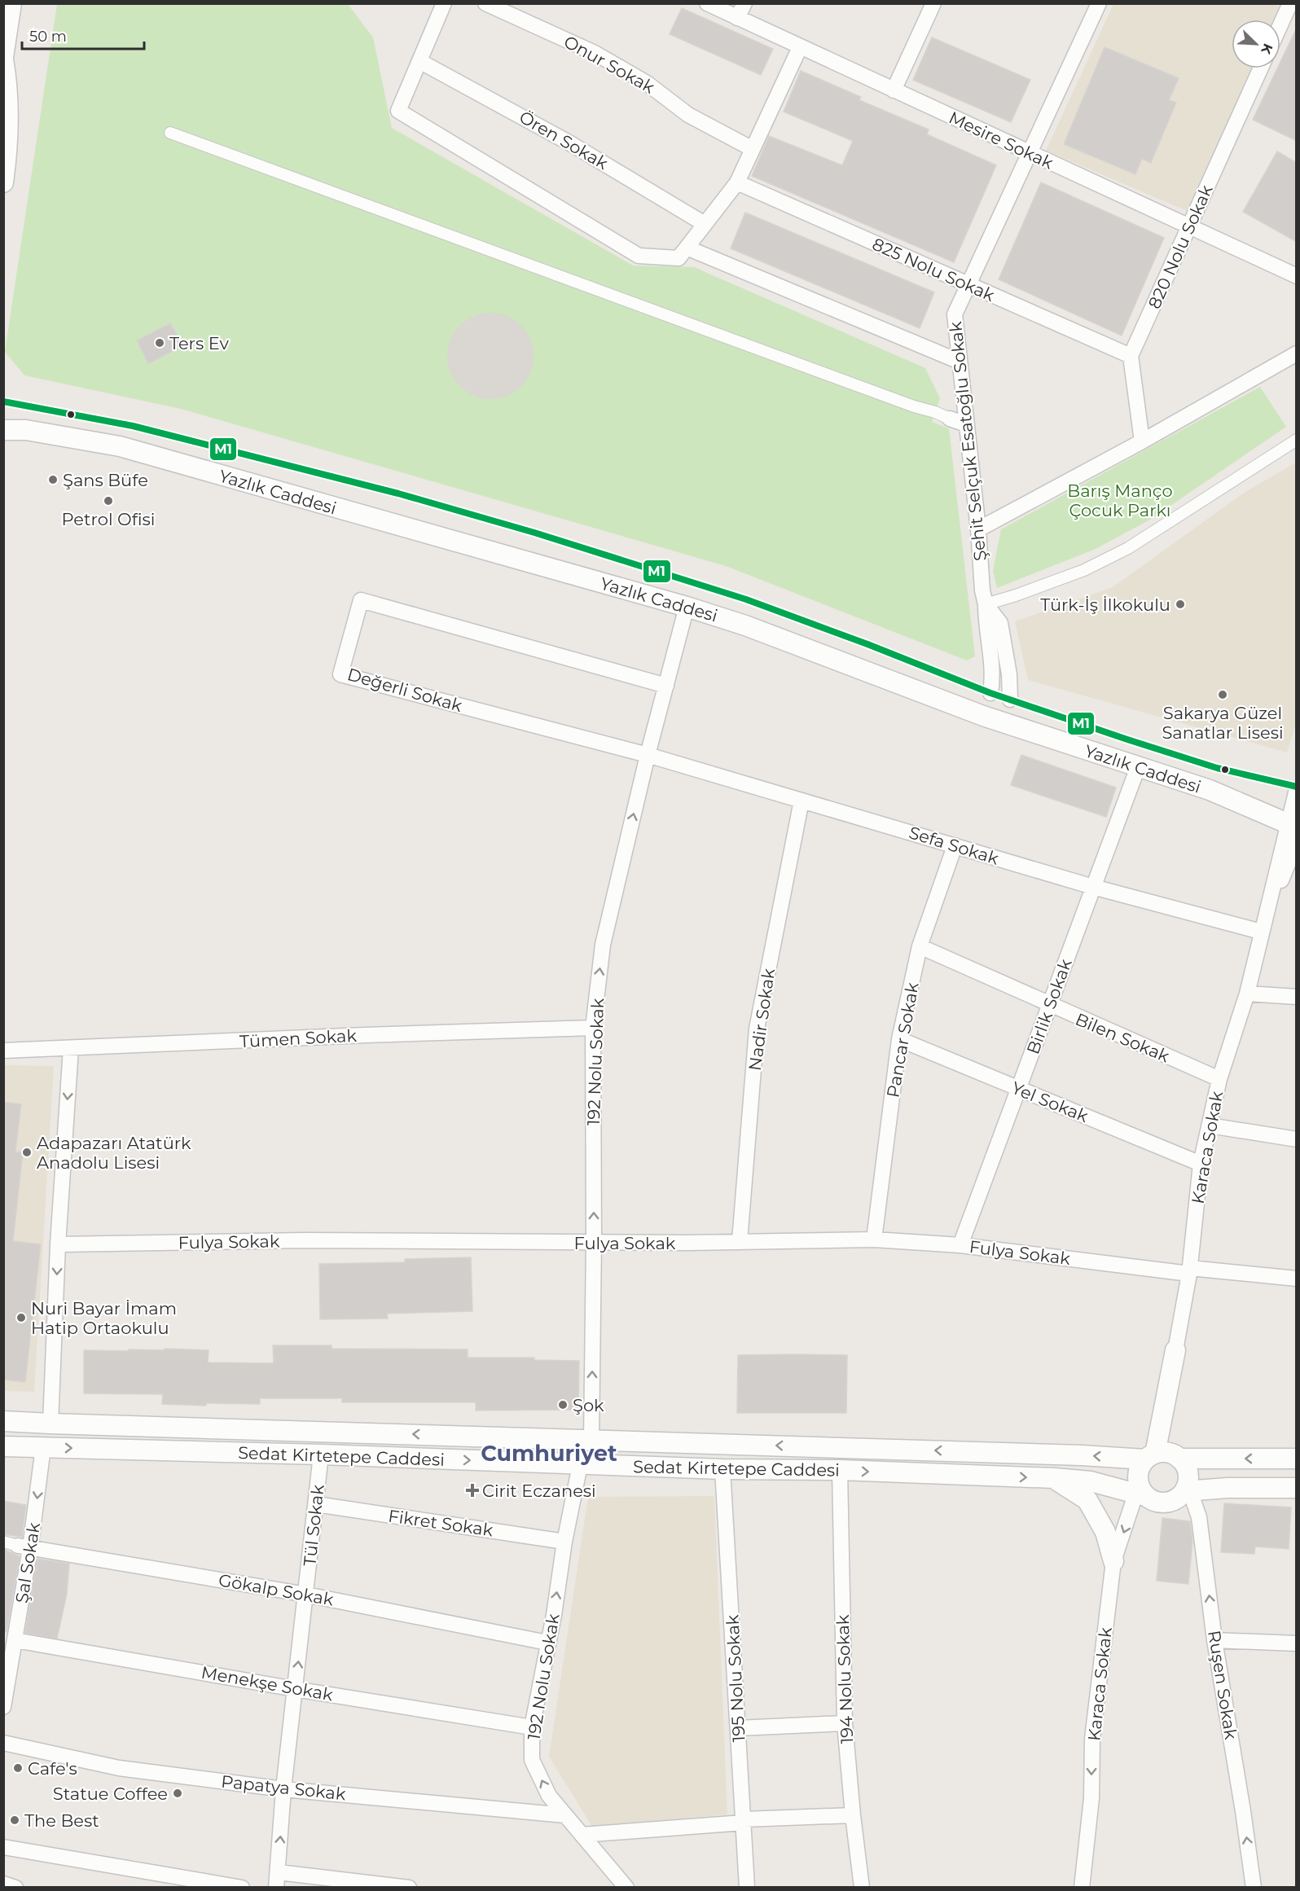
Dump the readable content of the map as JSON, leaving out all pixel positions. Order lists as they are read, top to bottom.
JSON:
{
  "streets": {
    "main road": ["Yazlık Caddesi", "Sedat Kirtetepe Caddesi"],
    "street": [
      "Onur Sokak",
      "Ören Sokak",
      "Mesire Sokak",
      "820 Nolu Sokak",
      "825 Nolu Sokak",
      "Şehit Selçuk Esatoğlu Sokak",
      "Değerli Sokak",
      "Sefa Sokak",
      "Birlik Sokak",
      "Nadir Sokak",
      "Bilen Sokak",
      "Tümen Sokak",
      "Pancar Sokak",
      "192 Nolu Sokak",
      "Yel Sokak",
      "Karaca Sokak",
      "Fulya Sokak",
      "Fikret Sokak",
      "Tül Sokak",
      "Şal Sokak",
      "Gökalp Sokak",
      "195 Nolu Sokak",
      "194 Nolu Sokak",
      "Menekşe Sokak",
      "Ruşen Sokak",
      "Papatya Sokak"
    ]
  },
  "crossings": [
    ["Mesire Sokak", "820 Nolu Sokak"],
    ["Mesire Sokak", "Şehit Selçuk Esatoğlu Sokak"],
    ["820 Nolu Sokak", "825 Nolu Sokak"],
    ["825 Nolu Sokak", "Şehit Selçuk Esatoğlu Sokak"],
    ["Yazlık Caddesi", "Birlik Sokak"],
    ["Yazlık Caddesi", "192 Nolu Sokak"],
    ["Değerli Sokak", "Sefa Sokak"],
    ["Değerli Sokak", "192 Nolu Sokak"],
    ["Sefa Sokak", "Birlik Sokak"],
    ["Sefa Sokak", "Nadir Sokak"],
    ["Sefa Sokak", "Pancar Sokak"],
    ["Sefa Sokak", "192 Nolu Sokak"],
    ["Birlik Sokak", "Bilen Sokak"],
    ["Birlik Sokak", "Yel Sokak"],
    ["Birlik Sokak", "Fulya Sokak"],
    ["Nadir Sokak", "Fulya Sokak"],
    ["Bilen Sokak", "Pancar Sokak"],
    ["Bilen Sokak", "Karaca Sokak"],
    ["Tümen Sokak", "192 Nolu Sokak"],
    ["Pancar Sokak", "Yel Sokak"],
    ["Pancar Sokak", "Fulya Sokak"],
    ["192 Nolu Sokak", "Fulya Sokak"],
    ["192 Nolu Sokak", "Sedat Kirtetepe Caddesi"],
    ["192 Nolu Sokak", "Fikret Sokak"],
    ["192 Nolu Sokak", "Gökalp Sokak"],
    ["192 Nolu Sokak", "Menekşe Sokak"],
    ["192 Nolu Sokak", "Papatya Sokak"],
    ["Yel Sokak", "Karaca Sokak"],
    ["Karaca Sokak", "Fulya Sokak"],
    ["Karaca Sokak", "Sedat Kirtetepe Caddesi"],
    ["Karaca Sokak", "Ruşen Sokak"],
    ["Sedat Kirtetepe Caddesi", "Tül Sokak"],
    ["Sedat Kirtetepe Caddesi", "Şal Sokak"],
    ["Sedat Kirtetepe Caddesi", "195 Nolu Sokak"],
    ["Sedat Kirtetepe Caddesi", "194 Nolu Sokak"],
    ["Sedat Kirtetepe Caddesi", "Ruşen Sokak"],
    ["Fikret Sokak", "Tül Sokak"],
    ["Tül Sokak", "Gökalp Sokak"],
    ["Tül Sokak", "Menekşe Sokak"],
    ["Tül Sokak", "Papatya Sokak"],
    ["Şal Sokak", "Gökalp Sokak"],
    ["Şal Sokak", "Menekşe Sokak"]
  ],
  "one_way": [
    "192 Nolu Sokak",
    "Karaca Sokak",
    "Tül Sokak",
    "Şal Sokak",
    "Ruşen Sokak"
  ],
  "districts": ["Cumhuriyet"],
  "parks": ["Barış Manço Çocuk Parkı"],
  "places": {
    "other": [
      "Ters Ev",
      "Şans Büfe",
      "Petrol Ofisi",
      "Türk-İş İlkokulu",
      "Sakarya Güzel Sanatlar Lisesi",
      "Adapazarı Atatürk Anadolu Lisesi",
      "Nuri Bayar İmam Hatip Ortaokulu",
      "Şok",
      "Cafe's",
      "Statue Coffee",
      "The Best"
    ],
    "health": ["Cirit Eczanesi"]
  },
  "lines": ["transit line M1"],
  "scale_bar": "50 m",
  "north": "bottom right"
}
